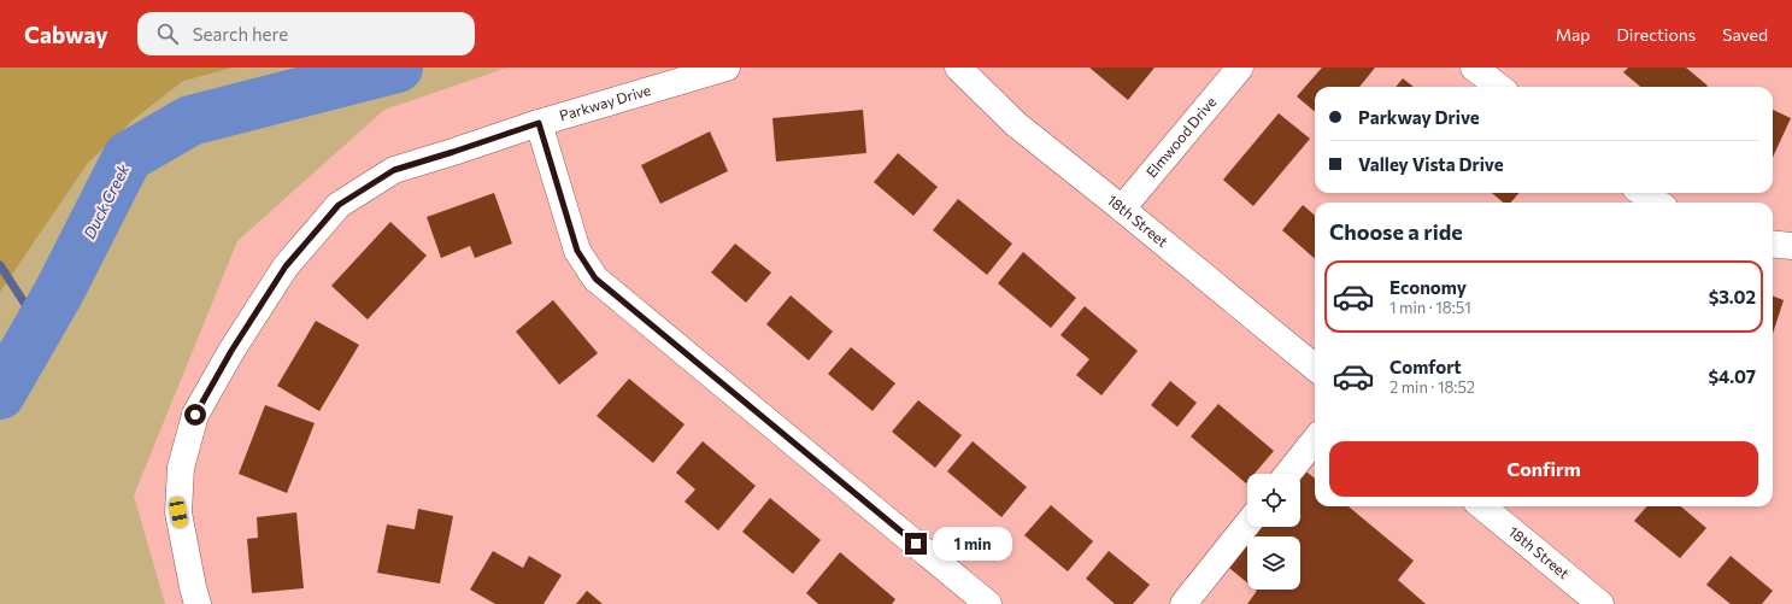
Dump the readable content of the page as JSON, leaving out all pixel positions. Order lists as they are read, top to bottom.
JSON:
{
  "streets": {
    "street": ["Parkway Drive", "Elmwood Drive", "18th Street"]
  },
  "crossings": [
    ["Elmwood Drive", "18th Street"]
  ],
  "water": ["Duck Creek"],
  "page": {
    "header": "Cabway",
    "search": "Search here",
    "nav": ["Map", "Directions", "Saved"],
    "banner": ["Parkway Drive", "Valley Vista Drive"],
    "heading": "Choose a ride",
    "list": [
      {
        "name": "Economy",
        "note": "1 min · 18:51",
        "value": "$3.02"
      },
      {
        "name": "Comfort",
        "note": "2 min · 18:52",
        "value": "$4.07"
      }
    ],
    "buttons": "Confirm",
    "bubble": "1 min"
  }
}
